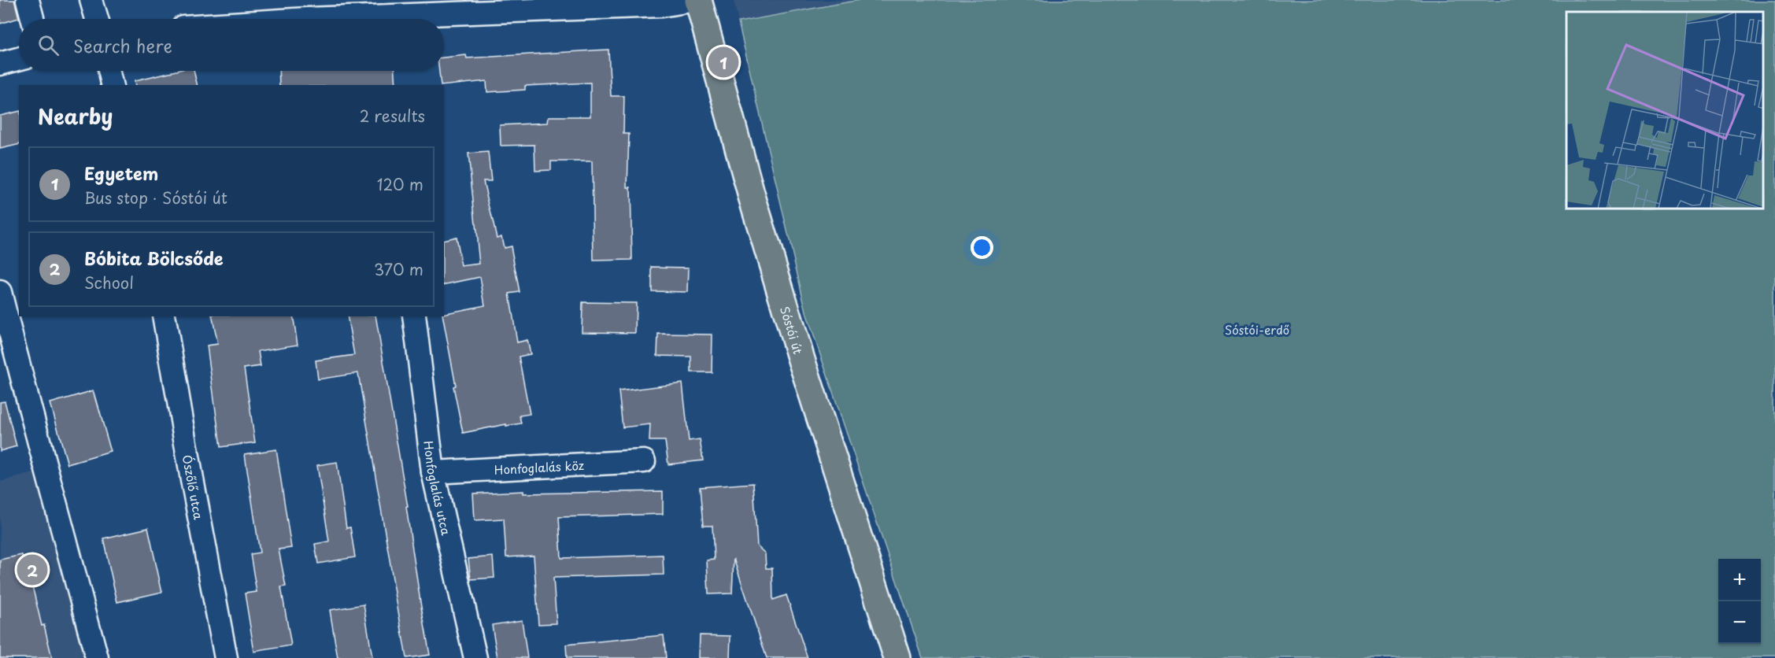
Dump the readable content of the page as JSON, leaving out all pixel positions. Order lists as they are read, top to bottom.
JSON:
{
  "streets": {
    "main road": ["Sóstói út"],
    "street": ["Honfoglalás köz", "Ószőlő utca", "Honfoglalás utca"]
  },
  "crossings": [
    ["Honfoglalás köz", "Honfoglalás utca"]
  ],
  "parks": ["Sóstói-erdő"],
  "page": {
    "search": "Search here",
    "pins": ["1", "2"],
    "heading": ["Nearby", "2 results"],
    "list": [
      {
        "mark": "1",
        "name": "Egyetem",
        "note": "Bus stop · Sóstói út",
        "value": "120 m"
      },
      {
        "mark": "2",
        "name": "Bóbita Bölcsőde",
        "note": "School",
        "value": "370 m"
      }
    ],
    "map_buttons": ["+", "−"]
  }
}
